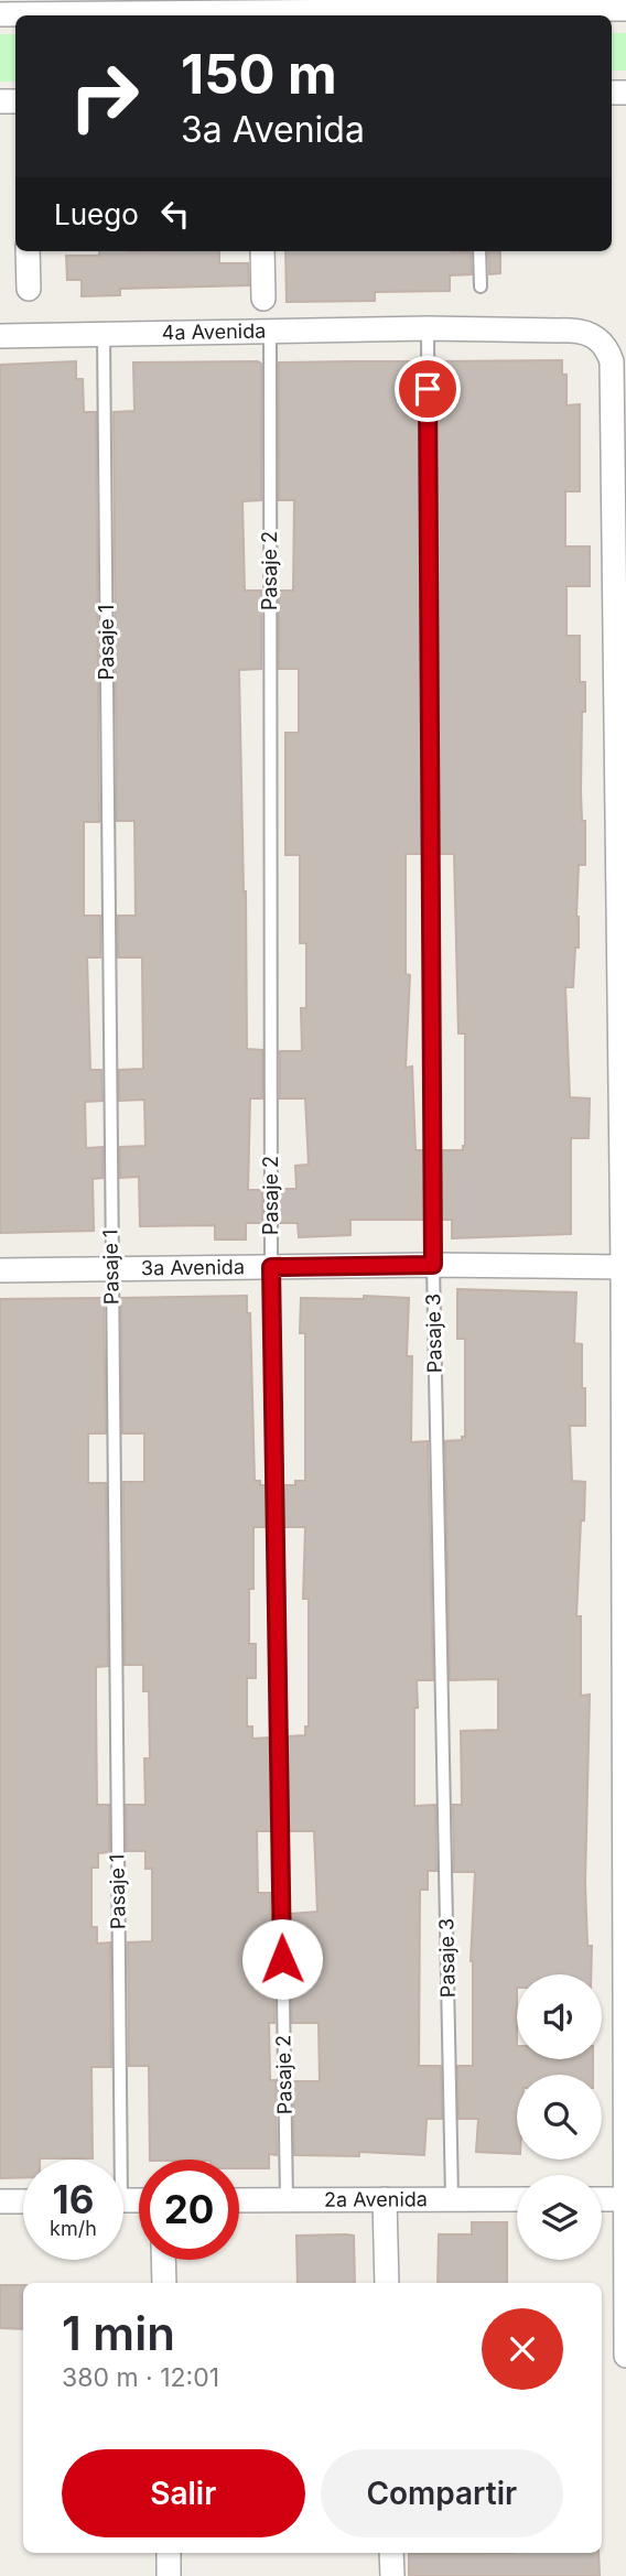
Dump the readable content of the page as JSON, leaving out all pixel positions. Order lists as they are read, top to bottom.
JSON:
{
  "streets": {
    "street": ["4a Avenida", "3a Avenida", "2a Avenida"],
    "lane": ["Pasaje 2", "Pasaje 1", "Pasaje 3"]
  },
  "crossings": [
    ["4a Avenida", "Pasaje 2"],
    ["4a Avenida", "Pasaje 1"],
    ["4a Avenida", "3a Avenida"],
    ["4a Avenida", "Pasaje 3"],
    ["Pasaje 2", "3a Avenida"],
    ["Pasaje 2", "2a Avenida"],
    ["Pasaje 1", "3a Avenida"],
    ["3a Avenida", "Pasaje 3"],
    ["Pasaje 3", "2a Avenida"]
  ],
  "page": {
    "turn": ["150 m", "3a Avenida"],
    "then": "Luego",
    "speed": "16 km/h",
    "limit": "20",
    "heading": ["1 min", "380 m · 12:01"],
    "buttons": ["Salir", "Compartir"]
  }
}
